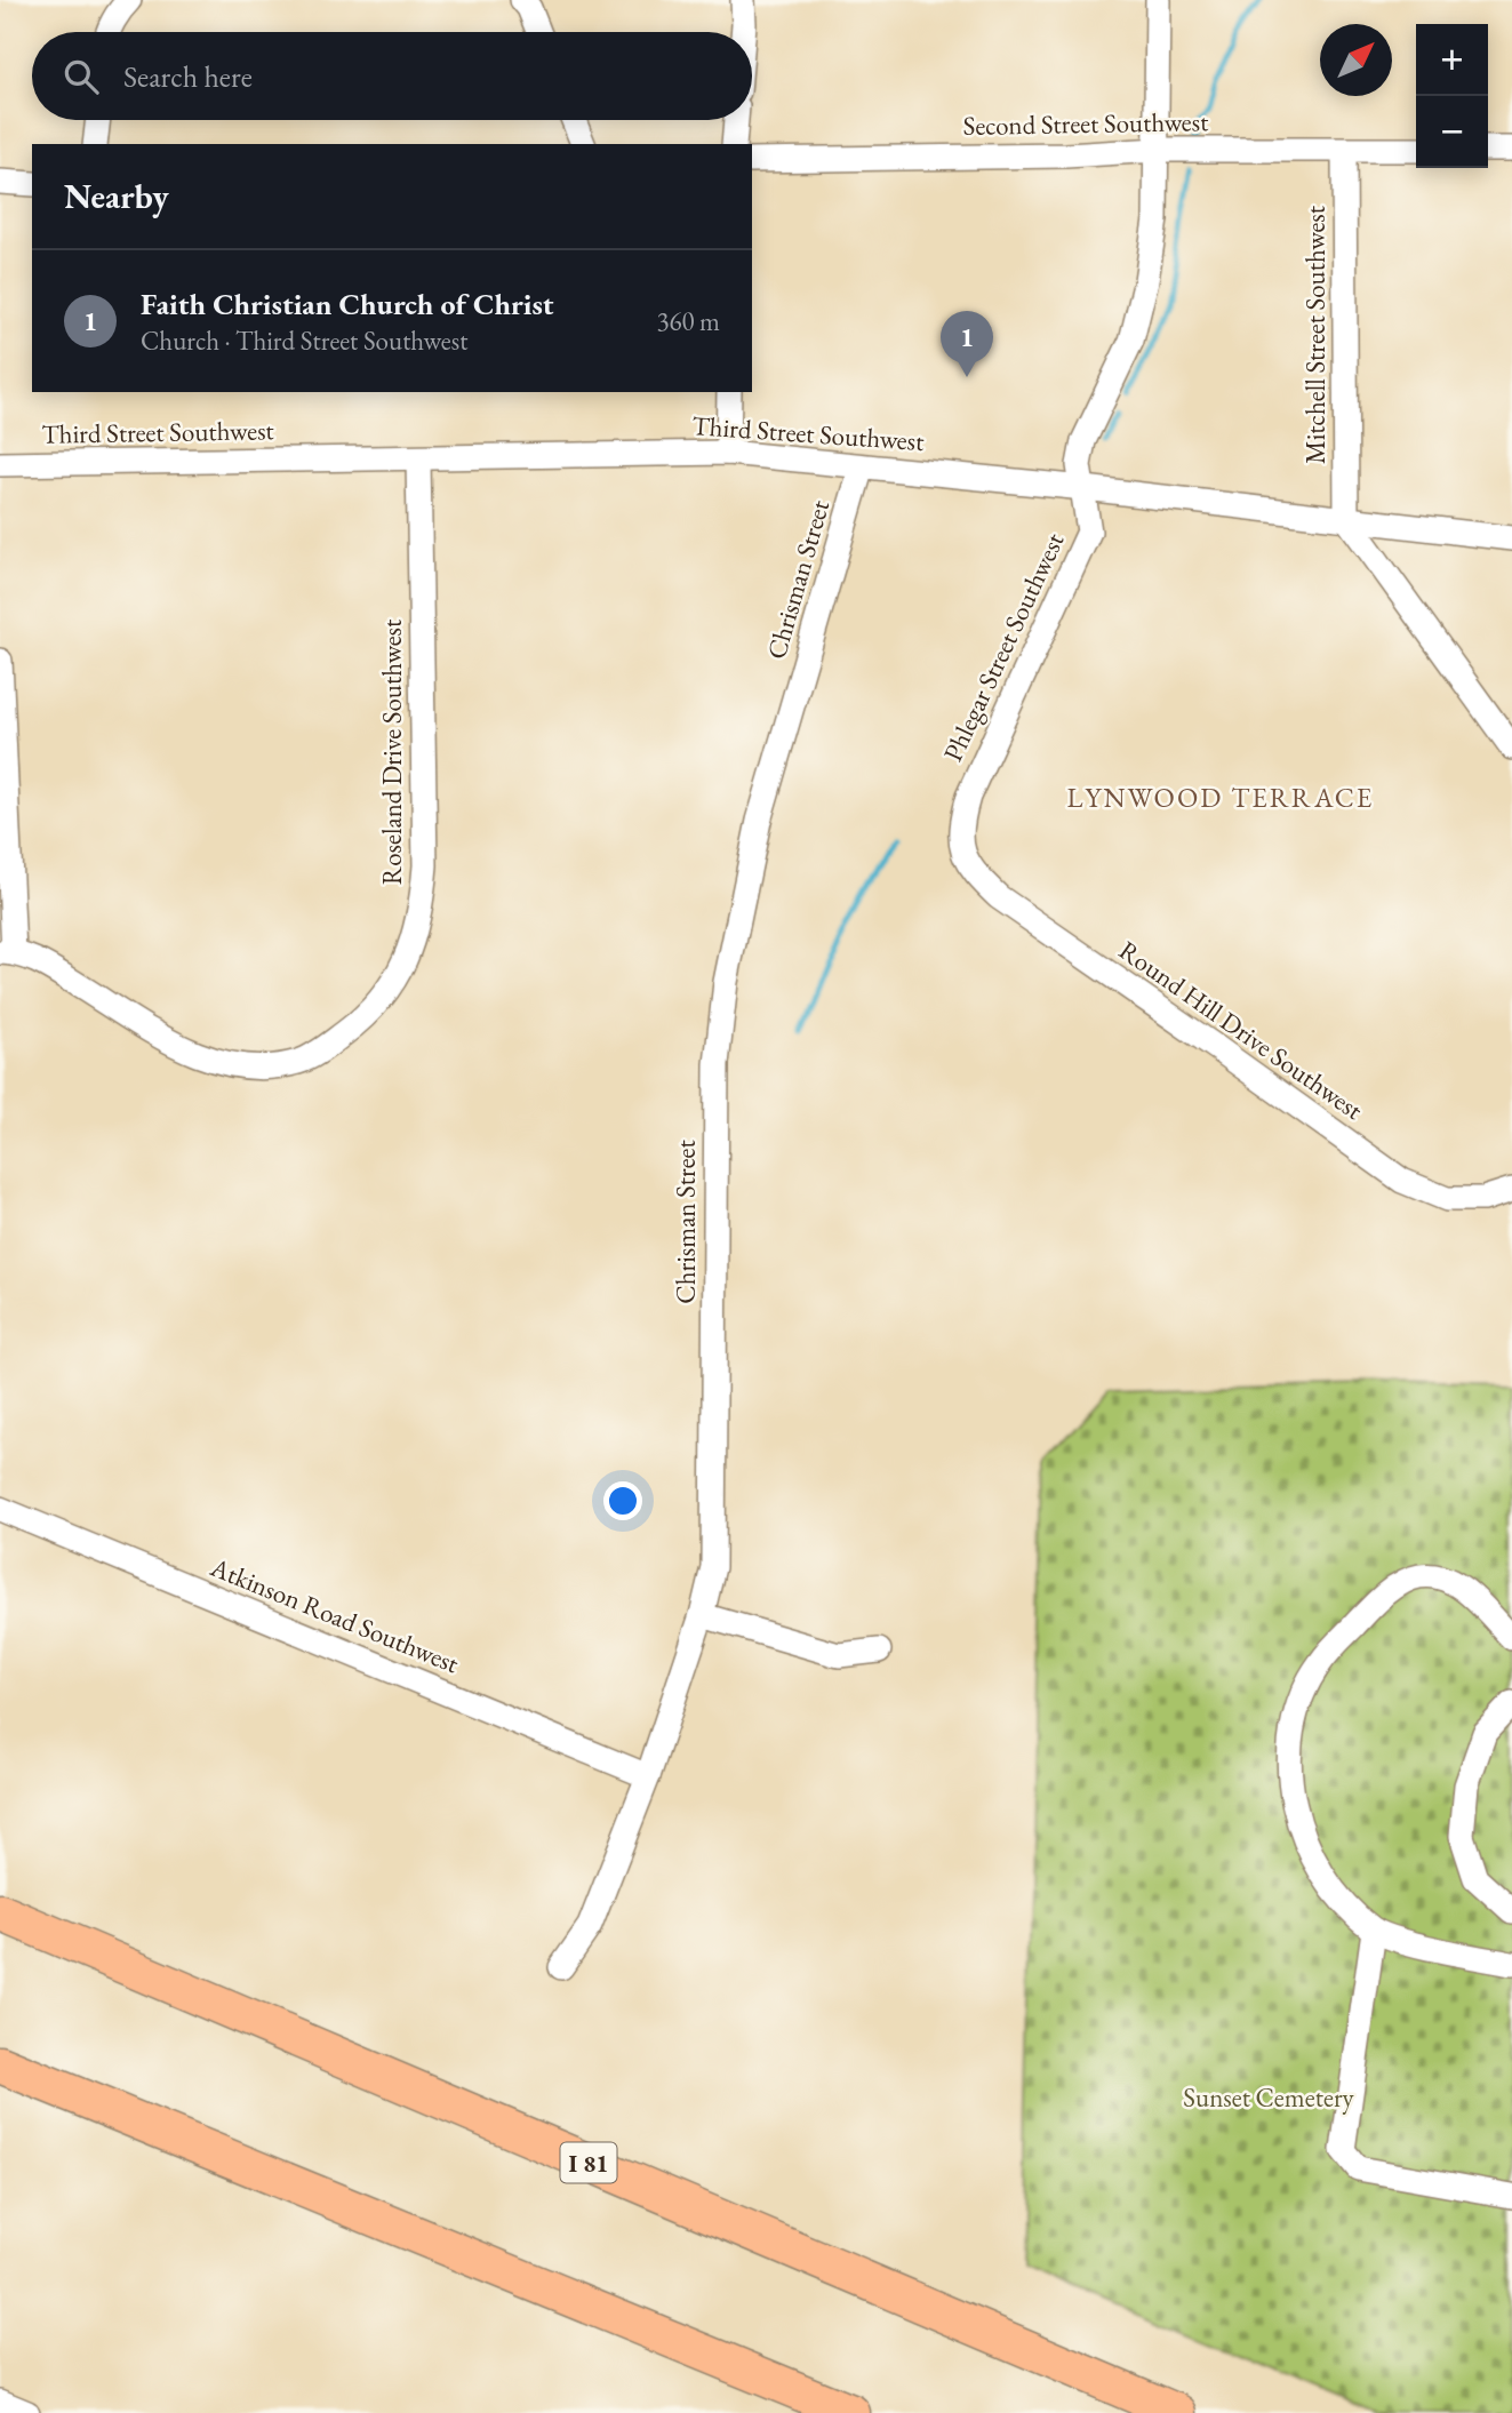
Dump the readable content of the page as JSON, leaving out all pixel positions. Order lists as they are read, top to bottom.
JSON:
{
  "streets": {
    "highway": ["I 81"],
    "street": [
      "Second Street Southwest",
      "Mitchell Street Southwest",
      "Third Street Southwest",
      "Chrisman Street",
      "Phlegar Street Southwest",
      "Roseland Drive Southwest",
      "Round Hill Drive Southwest",
      "Atkinson Road Southwest"
    ]
  },
  "crossings": [
    ["Second Street Southwest", "Mitchell Street Southwest"],
    ["Second Street Southwest", "Phlegar Street Southwest"],
    ["Mitchell Street Southwest", "Third Street Southwest"],
    ["Third Street Southwest", "Chrisman Street"],
    ["Third Street Southwest", "Phlegar Street Southwest"],
    ["Third Street Southwest", "Roseland Drive Southwest"],
    ["Chrisman Street", "Atkinson Road Southwest"],
    ["Phlegar Street Southwest", "Round Hill Drive Southwest"]
  ],
  "districts": ["LYNWOOD TERRACE"],
  "parks": ["Sunset Cemetery"],
  "north": "top right",
  "page": {
    "map_buttons": ["+", "−"],
    "search": "Search here",
    "heading": "Nearby",
    "list": [
      {
        "mark": "1",
        "name": "Faith Christian Church of Christ",
        "note": "Church · Third Street Southwest",
        "value": "360 m"
      }
    ],
    "pins": "1"
  }
}
